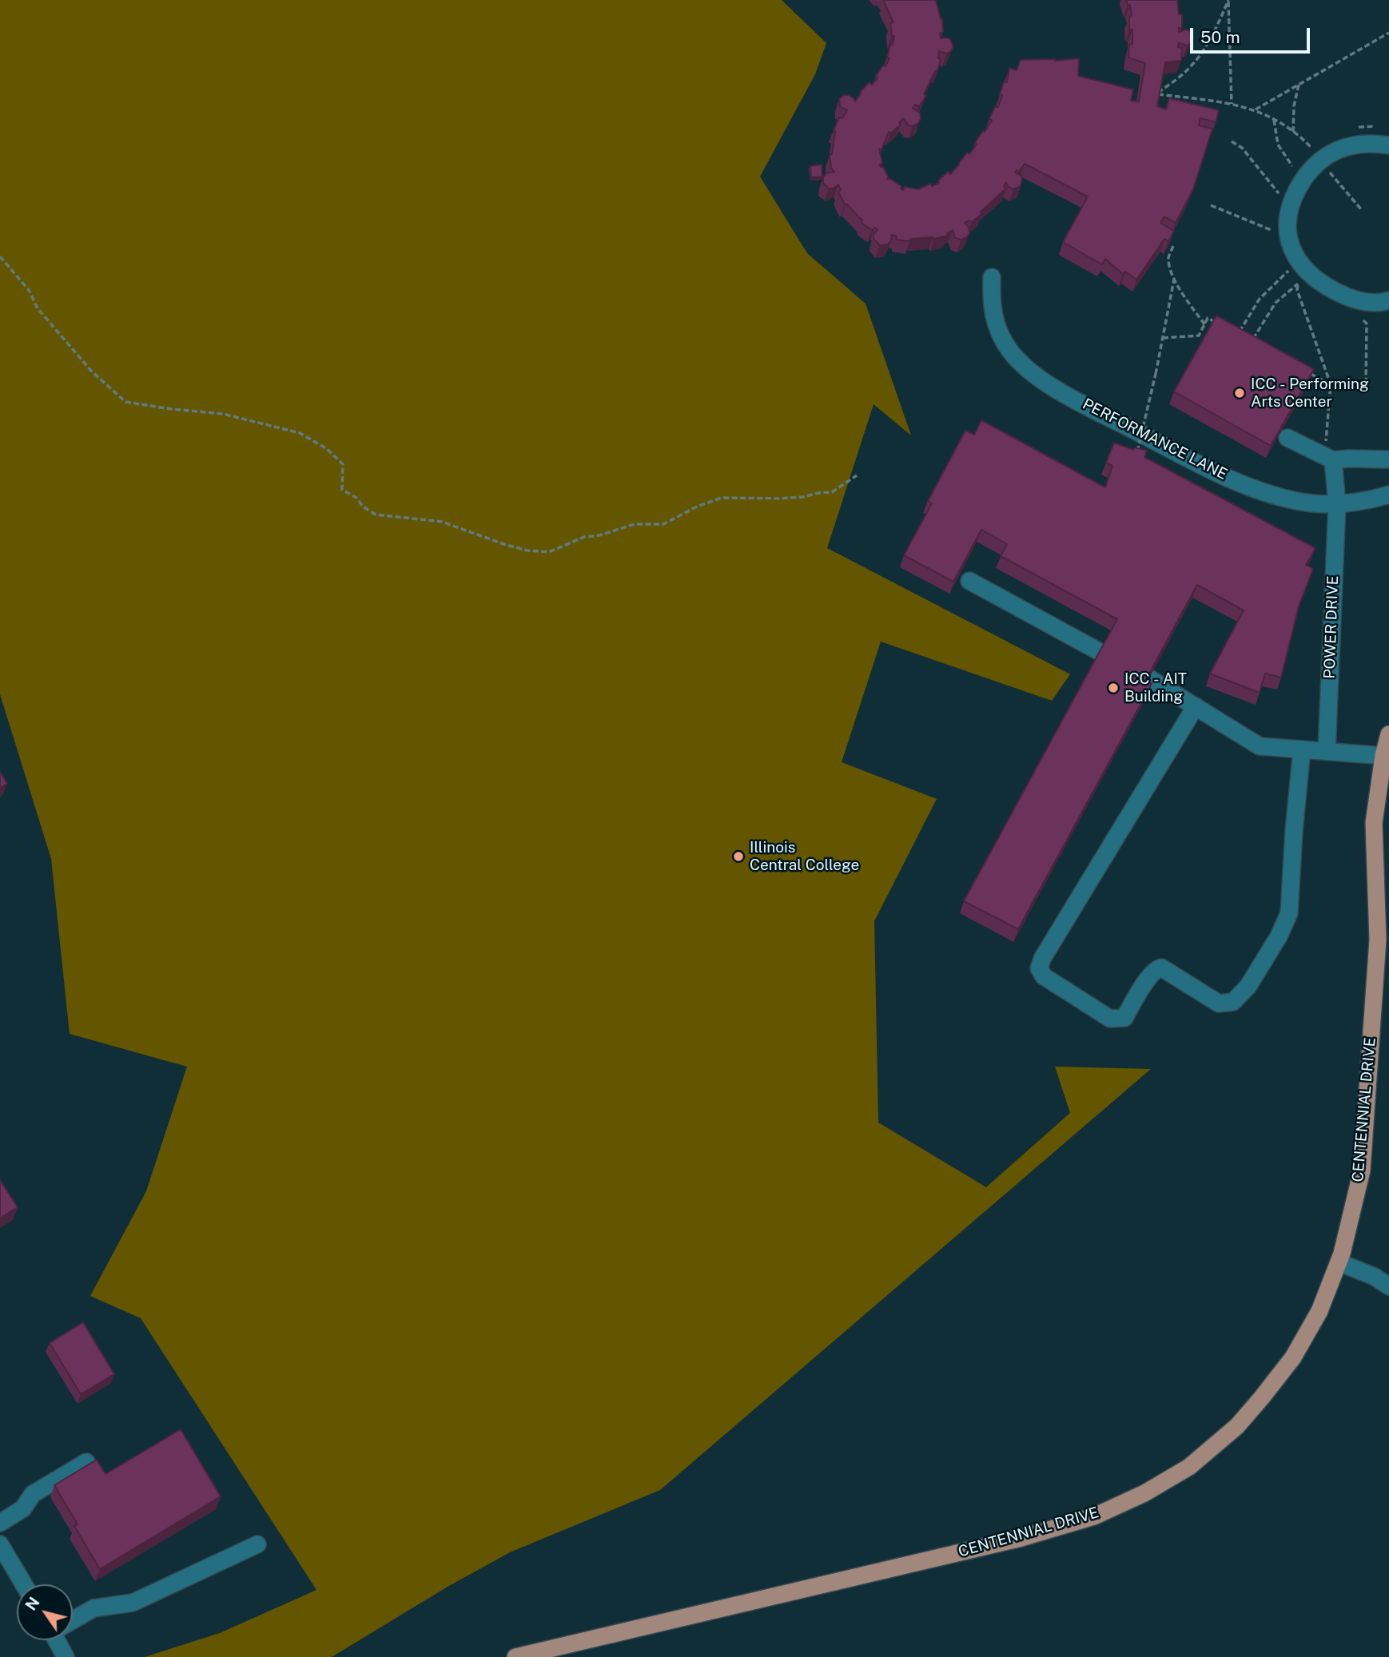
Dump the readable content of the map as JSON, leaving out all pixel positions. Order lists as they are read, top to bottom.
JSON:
{
  "streets": {
    "main road": ["CENTENNIAL DRIVE"],
    "street": ["PERFORMANCE LANE", "POWER DRIVE"]
  },
  "crossings": [
    ["PERFORMANCE LANE", "POWER DRIVE"]
  ],
  "places": ["ICC - Performing Arts Center", "ICC - AIT Building", "Illinois Central College"],
  "scale_bar": "50 m",
  "north": "top left"
}
